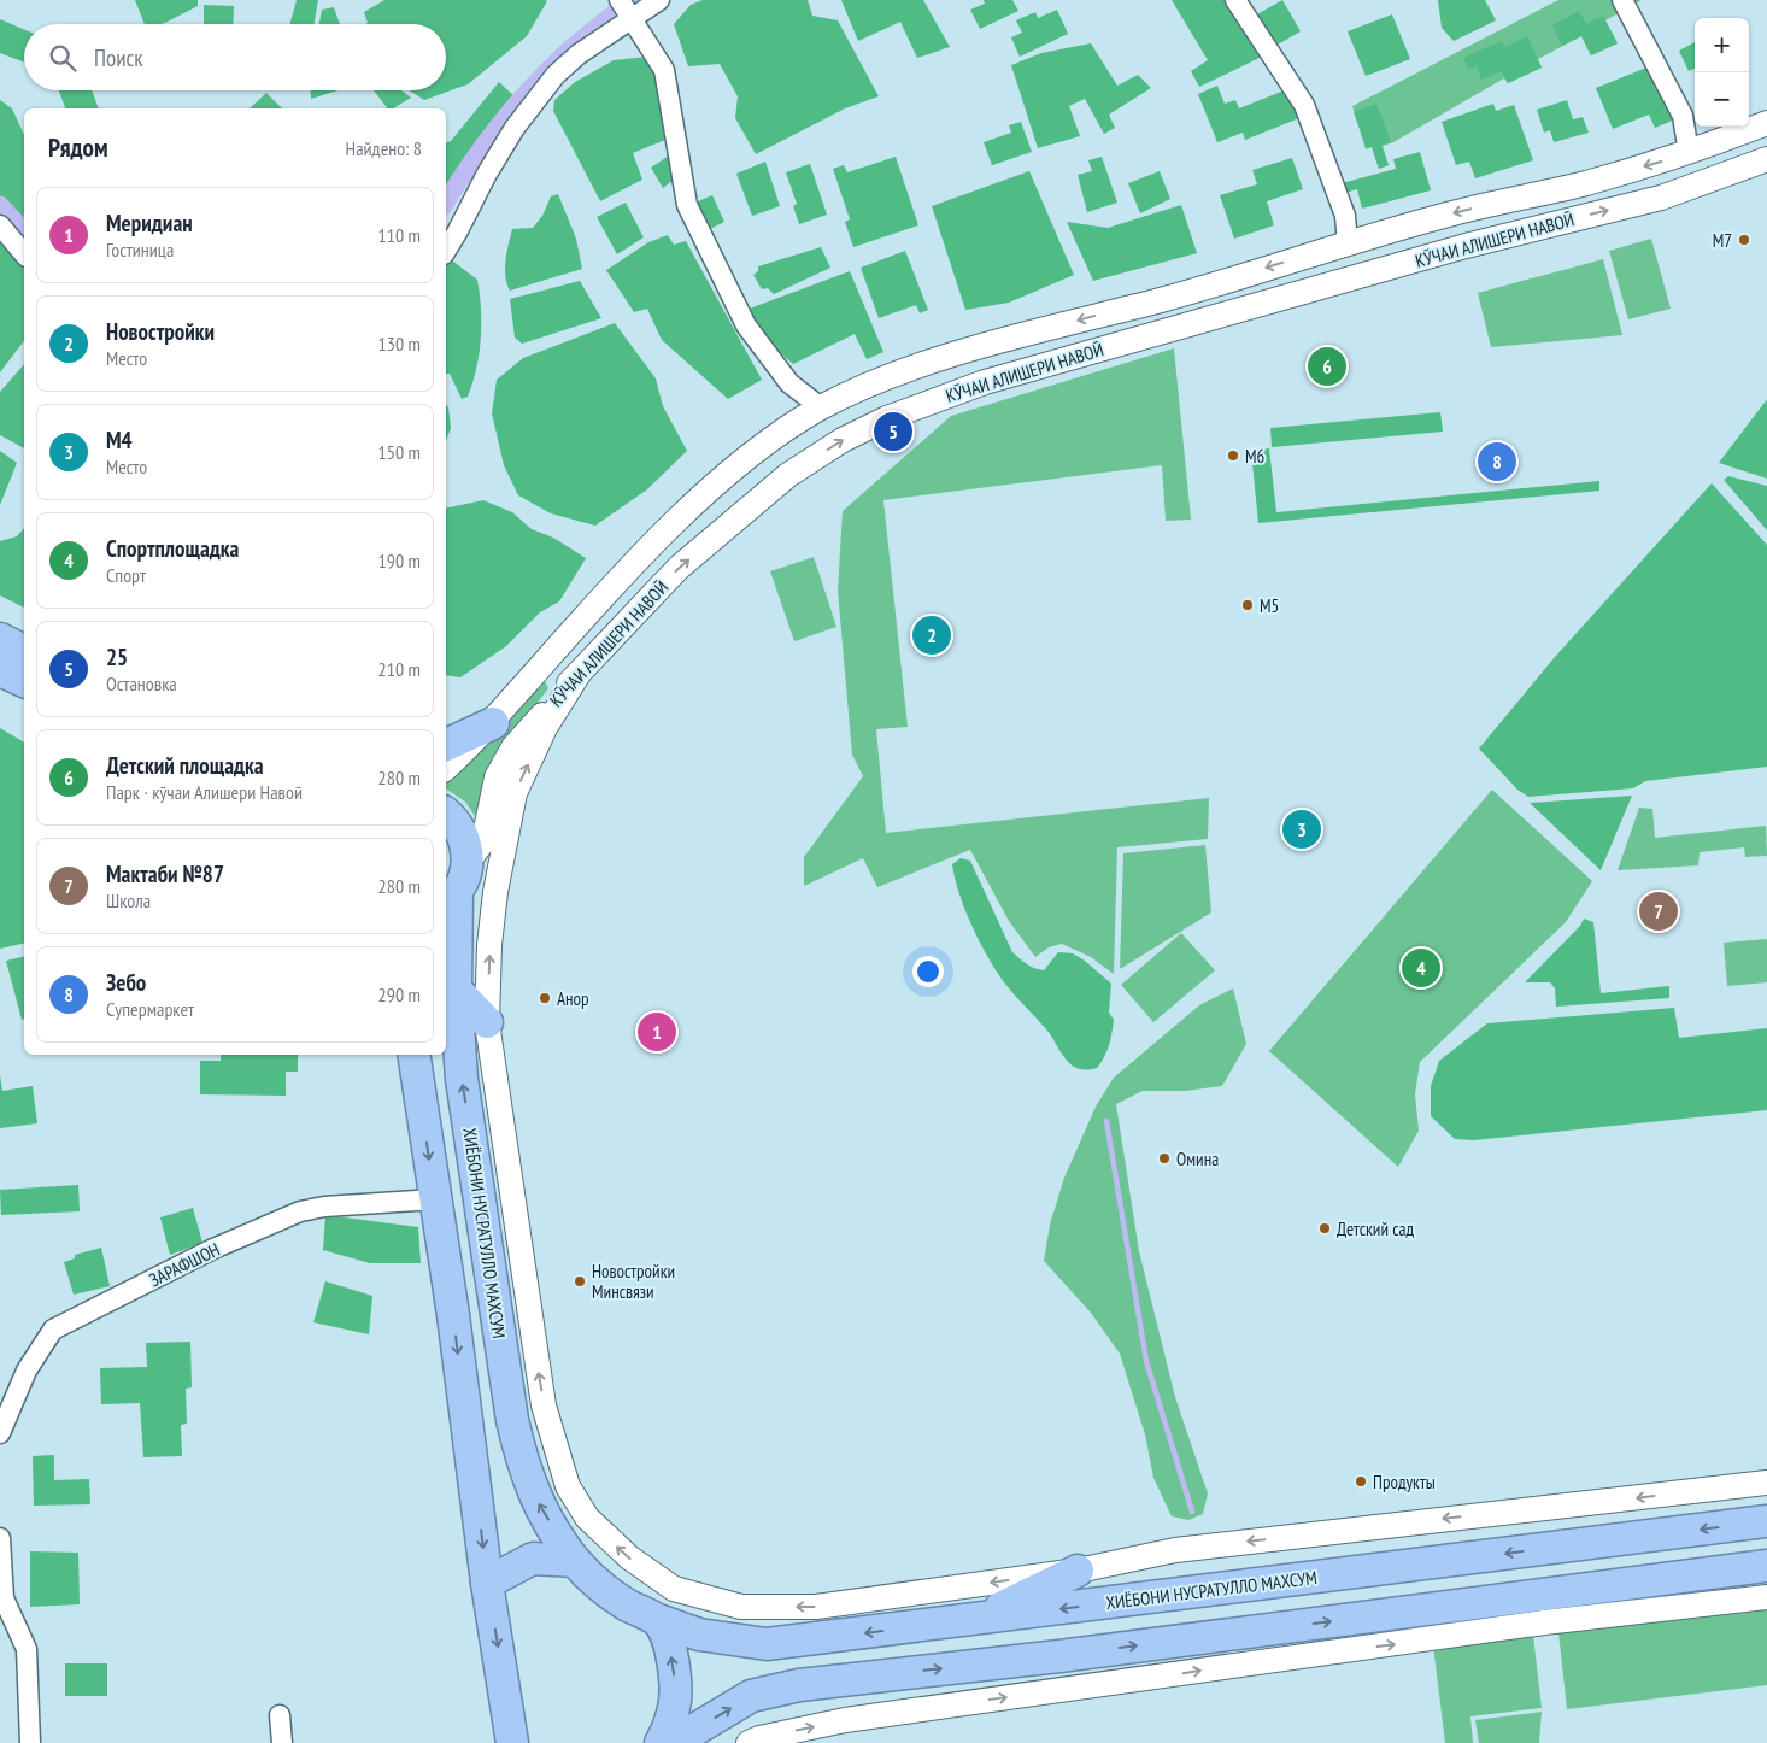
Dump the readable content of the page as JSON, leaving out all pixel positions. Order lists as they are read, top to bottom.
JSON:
{
  "streets": {
    "highway": ["ХИЁБОНИ НУСРАТУЛЛО МАХСУМ"],
    "street": ["КӮЧАИ АЛИШЕРИ НАВОӢ", "ЗАРАФШОН"]
  },
  "crossings": [
    ["КӮЧАИ АЛИШЕРИ НАВОӢ", "ХИЁБОНИ НУСРАТУЛЛО МАХСУМ"]
  ],
  "places": [
    "М7",
    "М6",
    "М5",
    "Анор",
    "Омина",
    "Детский сад",
    "Новостройки Минсвязи",
    "Продукты"
  ],
  "page": {
    "map_buttons": ["+", "−"],
    "search": "Поиск",
    "heading": ["Рядом", "Найдено: 8"],
    "list": [
      {
        "mark": "1",
        "name": "Меридиан",
        "note": "Гостиница",
        "value": "110 m"
      },
      {
        "mark": "2",
        "name": "Новостройки",
        "note": "Место",
        "value": "130 m"
      },
      {
        "mark": "3",
        "name": "М4",
        "note": "Место",
        "value": "150 m"
      },
      {
        "mark": "4",
        "name": "Спортплощадка",
        "note": "Спорт",
        "value": "190 m"
      },
      {
        "mark": "5",
        "name": "25",
        "note": "Остановка",
        "value": "210 m"
      },
      {
        "mark": "6",
        "name": "Детский площадка",
        "note": "Парк · кӯчаи Алишери Навоӣ",
        "value": "280 m"
      },
      {
        "mark": "7",
        "name": "Мактаби №87",
        "note": "Школа",
        "value": "280 m"
      },
      {
        "mark": "8",
        "name": "Зебо",
        "note": "Супермаркет",
        "value": "290 m"
      }
    ],
    "pins": [
      "6",
      "5",
      "8",
      "2",
      "3",
      "7",
      "4",
      "1"
    ]
  }
}
